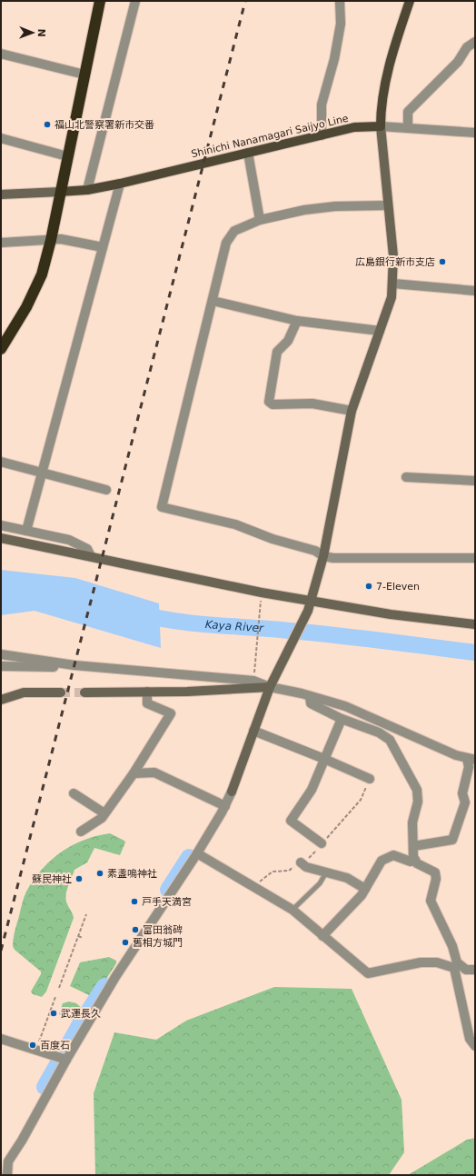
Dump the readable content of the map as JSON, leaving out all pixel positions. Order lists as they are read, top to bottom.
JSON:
{
  "streets": {
    "main road": ["Shinichi Nanamagari Saijyo Line"]
  },
  "water": ["Kaya River"],
  "places": [
    "福山北警察署新市交番",
    "広島銀行新市支店",
    "7-Eleven",
    "素盞嗚神社",
    "蘇民神社",
    "戸手天満宮",
    "富田翁碑",
    "舊相方城門",
    "武運長久",
    "百度石"
  ],
  "north": "right"
}
